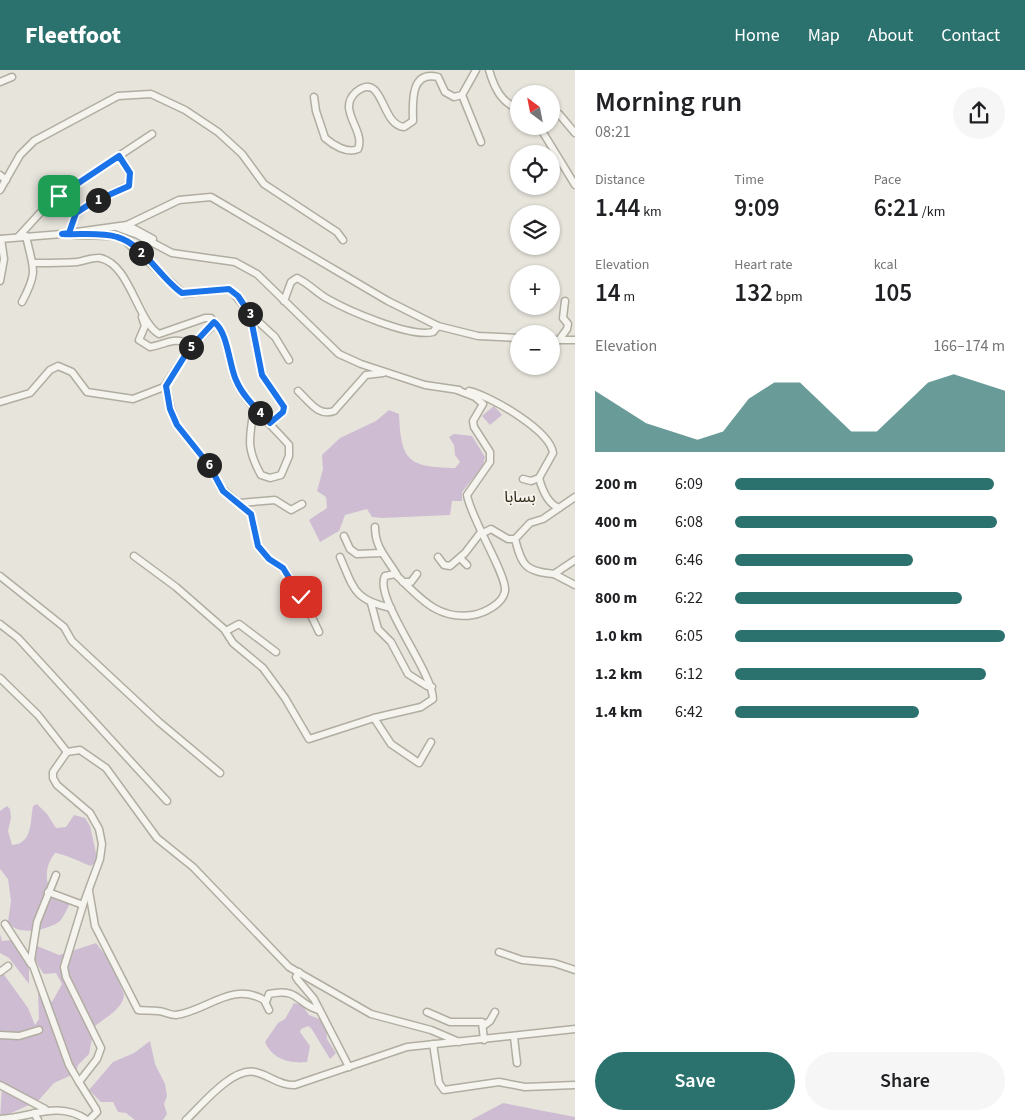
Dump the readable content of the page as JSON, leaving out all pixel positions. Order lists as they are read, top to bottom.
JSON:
{
  "districts": ["بسابا"],
  "north": "top left",
  "page": {
    "header": "Fleetfoot",
    "nav": [
      "Home",
      "Map",
      "About",
      "Contact"
    ],
    "heading": ["Morning run", "08:21"],
    "map_buttons": ["+", "−"],
    "stats": [
      ["Distance", "1.44 km"],
      ["Time", "9:09"],
      ["Pace", "6:21 /km"],
      ["Elevation", "14 m"],
      ["Heart rate", "132 bpm"],
      ["kcal", "105"]
    ],
    "pins": [
      "1",
      "2",
      "3",
      "5",
      "4",
      "6"
    ],
    "chart": ["Elevation", "166–174 m"],
    "list": [
      {
        "name": "200 m",
        "note": "6:09"
      },
      {
        "name": "400 m",
        "note": "6:08"
      },
      {
        "name": "600 m",
        "note": "6:46"
      },
      {
        "name": "800 m",
        "note": "6:22"
      },
      {
        "name": "1.0 km",
        "note": "6:05"
      },
      {
        "name": "1.2 km",
        "note": "6:12"
      },
      {
        "name": "1.4 km",
        "note": "6:42"
      }
    ],
    "buttons": ["Save", "Share"]
  }
}
